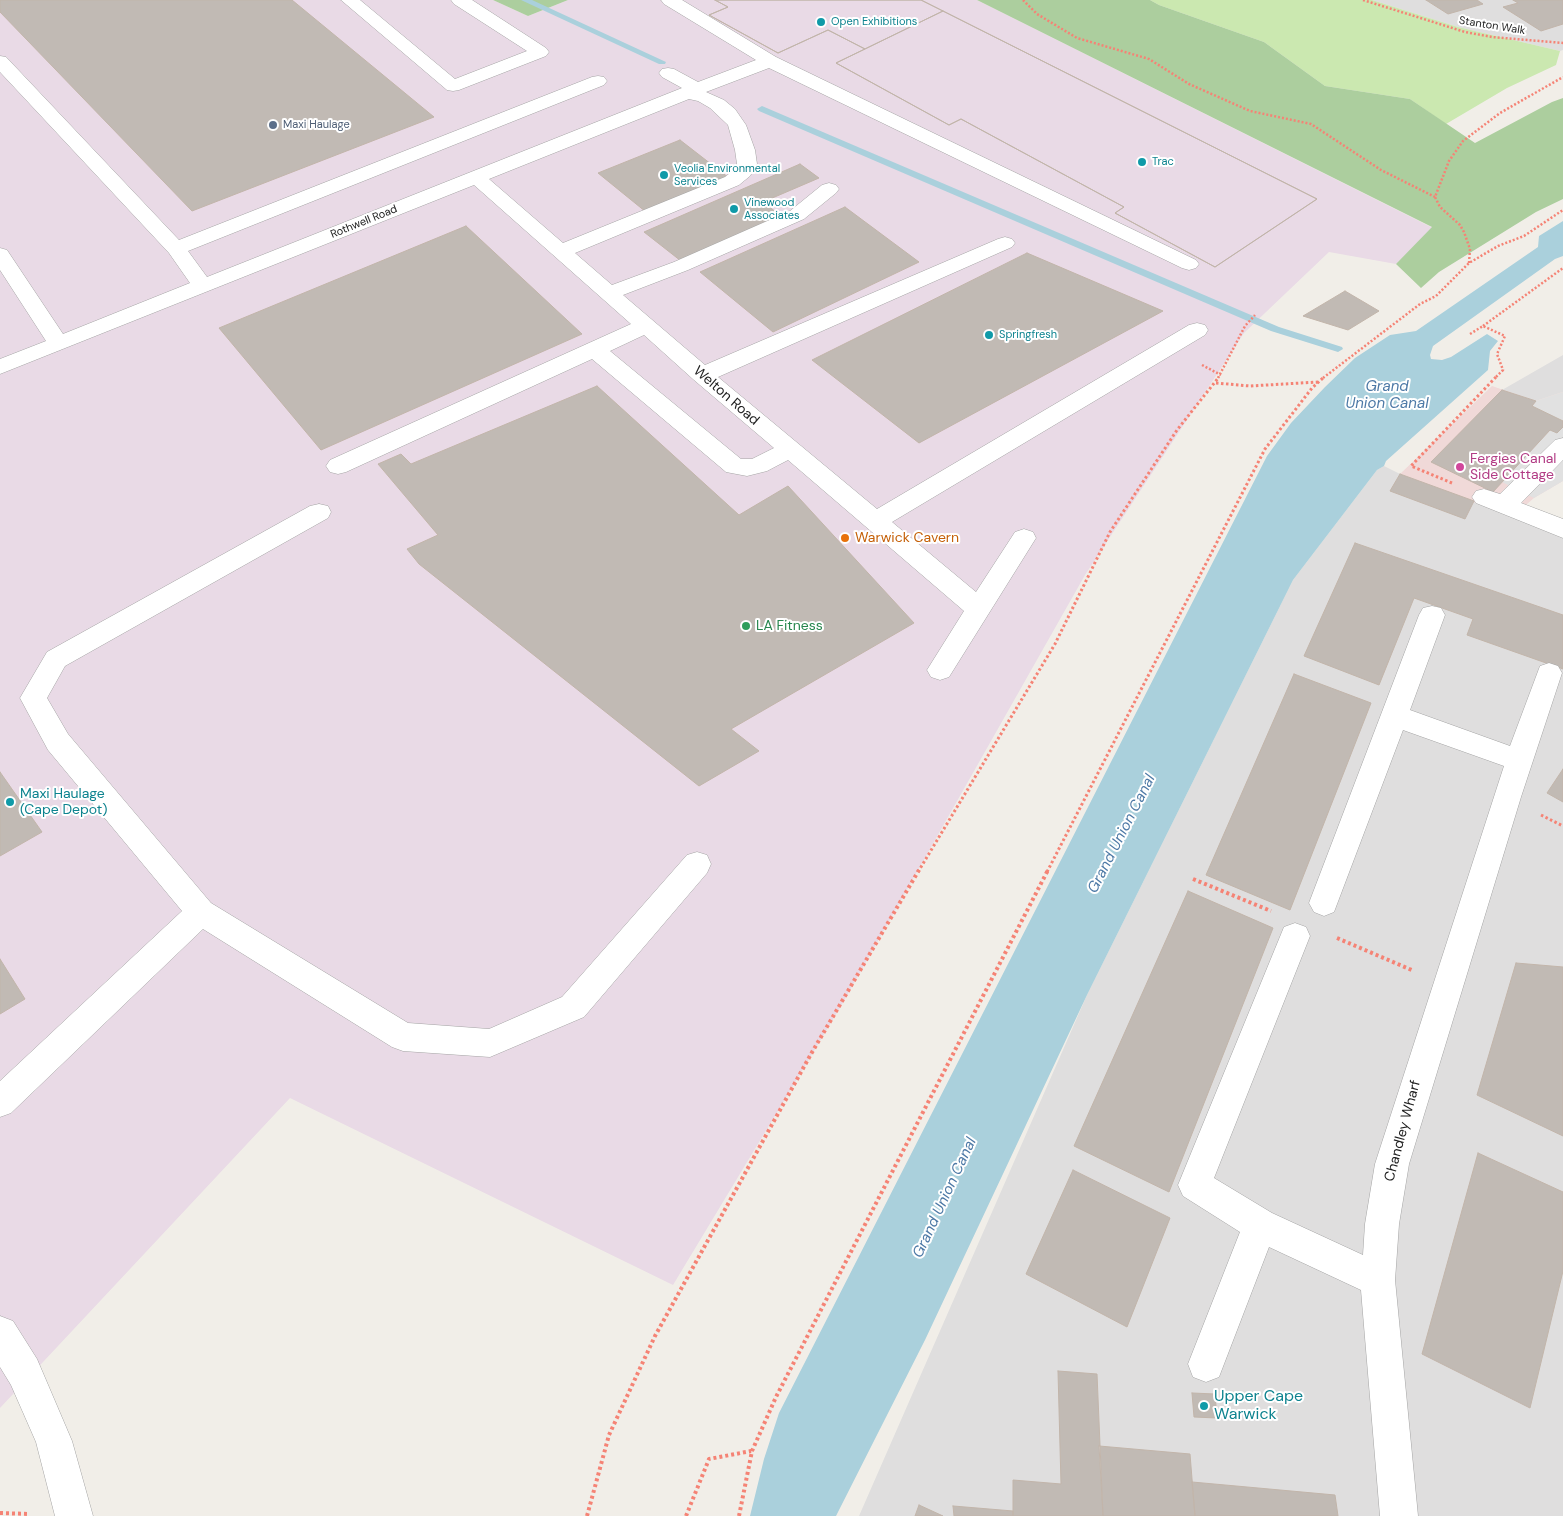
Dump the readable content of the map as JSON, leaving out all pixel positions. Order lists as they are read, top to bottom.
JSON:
{
  "streets": {
    "street": ["Rothwell Road", "Welton Road", "Chandley Wharf"],
    "path": ["Stanton Walk"]
  },
  "crossings": [
    ["Rothwell Road", "Welton Road"]
  ],
  "water": ["Grand Union Canal"],
  "places": [
    "Open Exhibitions",
    "Maxi Haulage",
    "Trac",
    "Veolia Environmental Services",
    "Vinewood Associates",
    "Springfresh",
    "Fergies Canal Side Cottage",
    "Warwick Cavern",
    "LA Fitness",
    "Maxi Haulage (Cape Depot)",
    "Upper Cape Warwick"
  ]
}
